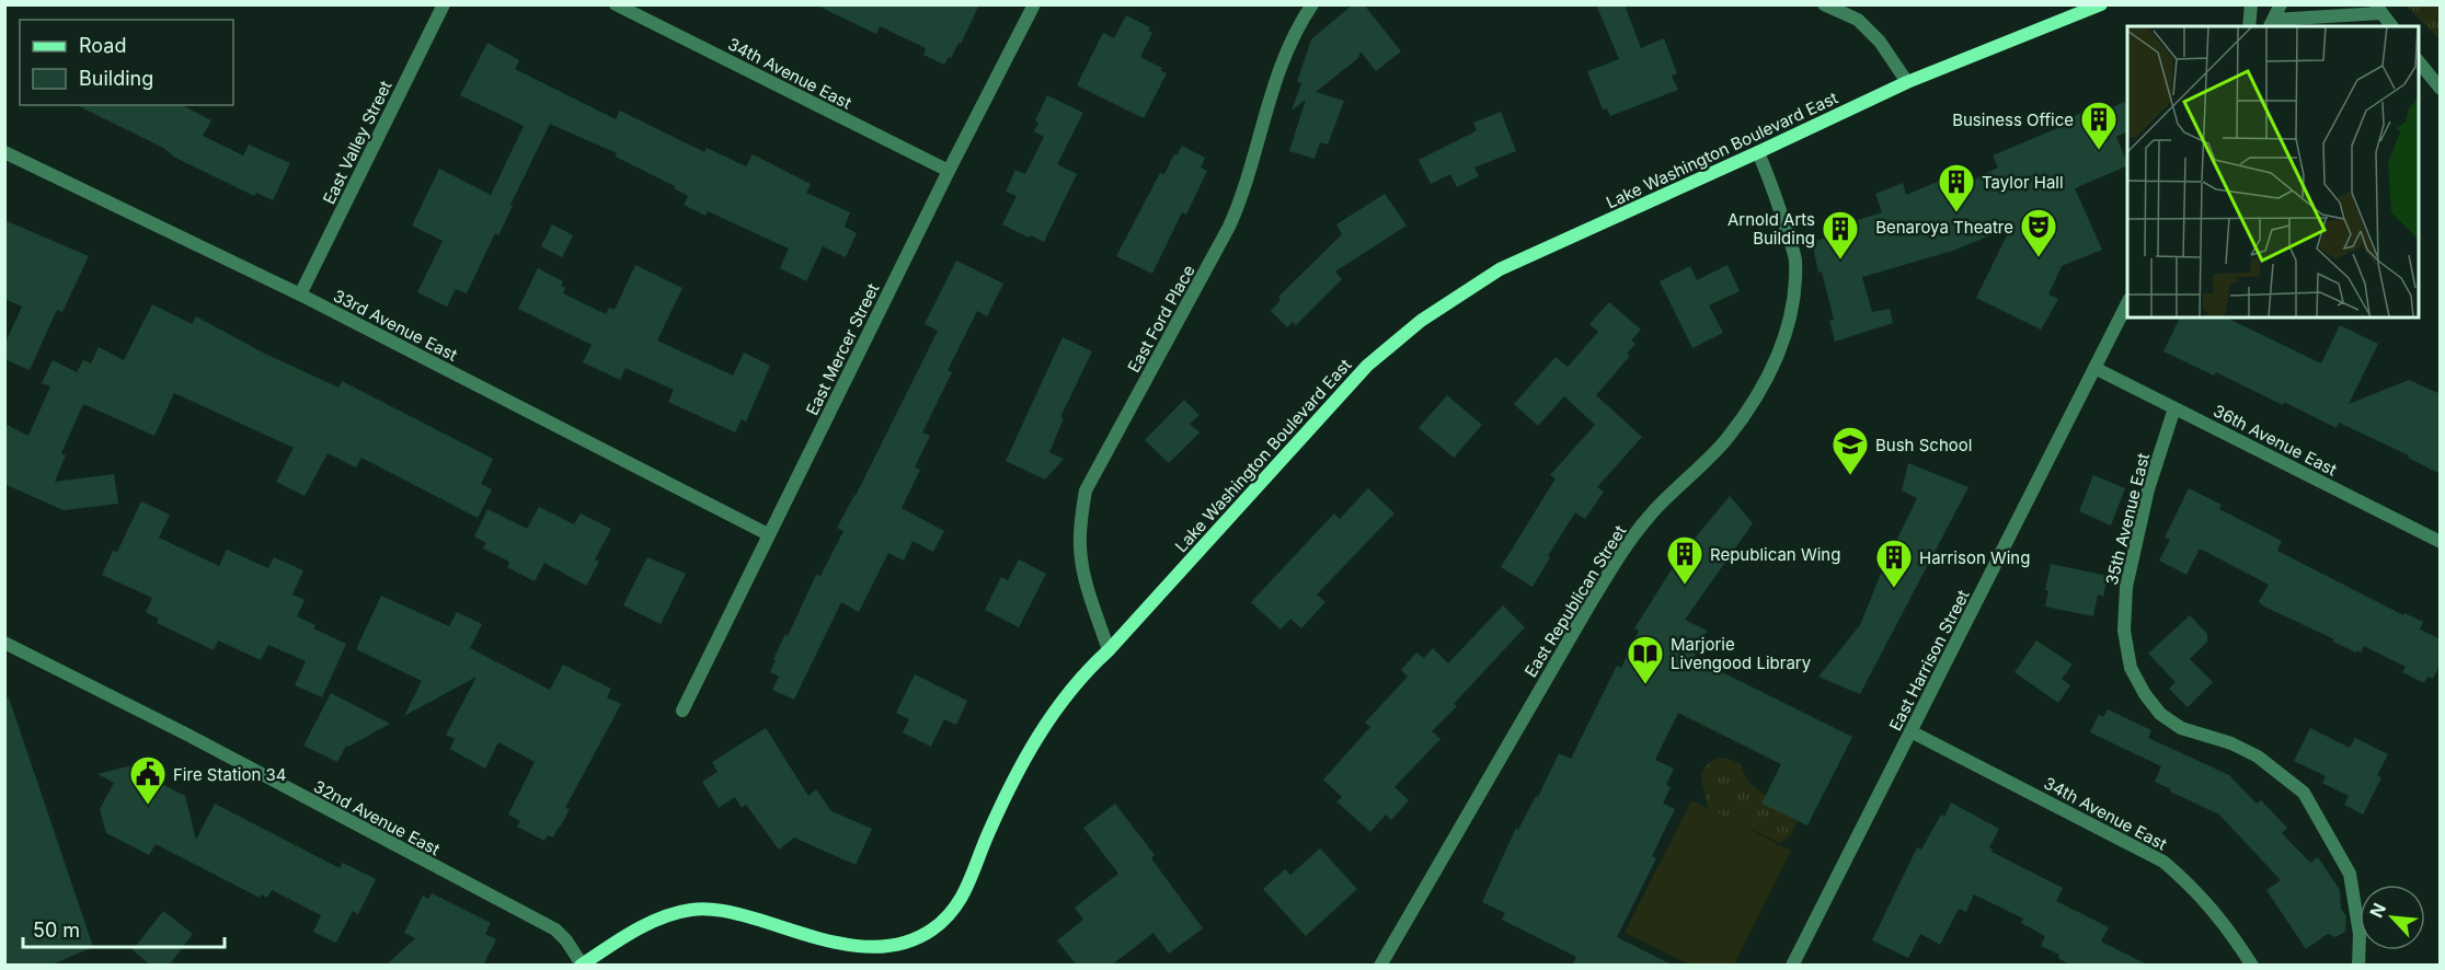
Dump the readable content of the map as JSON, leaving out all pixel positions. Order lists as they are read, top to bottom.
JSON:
{
  "streets": {
    "main road": ["Lake Washington Boulevard East"],
    "street": [
      "34th Avenue East",
      "East Valley Street",
      "East Ford Place",
      "33rd Avenue East",
      "East Mercer Street",
      "36th Avenue East",
      "35th Avenue East",
      "East Republican Street",
      "East Harrison Street",
      "32nd Avenue East"
    ]
  },
  "crossings": [
    ["34th Avenue East", "East Mercer Street"],
    ["34th Avenue East", "East Harrison Street"],
    ["East Valley Street", "33rd Avenue East"],
    ["Lake Washington Boulevard East", "East Ford Place"],
    ["Lake Washington Boulevard East", "East Republican Street"],
    ["Lake Washington Boulevard East", "32nd Avenue East"],
    ["33rd Avenue East", "East Mercer Street"],
    ["36th Avenue East", "35th Avenue East"],
    ["36th Avenue East", "East Harrison Street"]
  ],
  "places": {
    "building": [
      "Business Office",
      "Taylor Hall",
      "Arnold Arts Building",
      "Republican Wing",
      "Harrison Wing"
    ],
    "theatre": ["Benaroya Theatre"],
    "school or university": ["Bush School"],
    "library": ["Marjorie Livengood Library"],
    "public building": ["Fire Station 34"]
  },
  "legend": ["Road", "Building"],
  "scale_bar": "50 m",
  "north": "top left"
}
